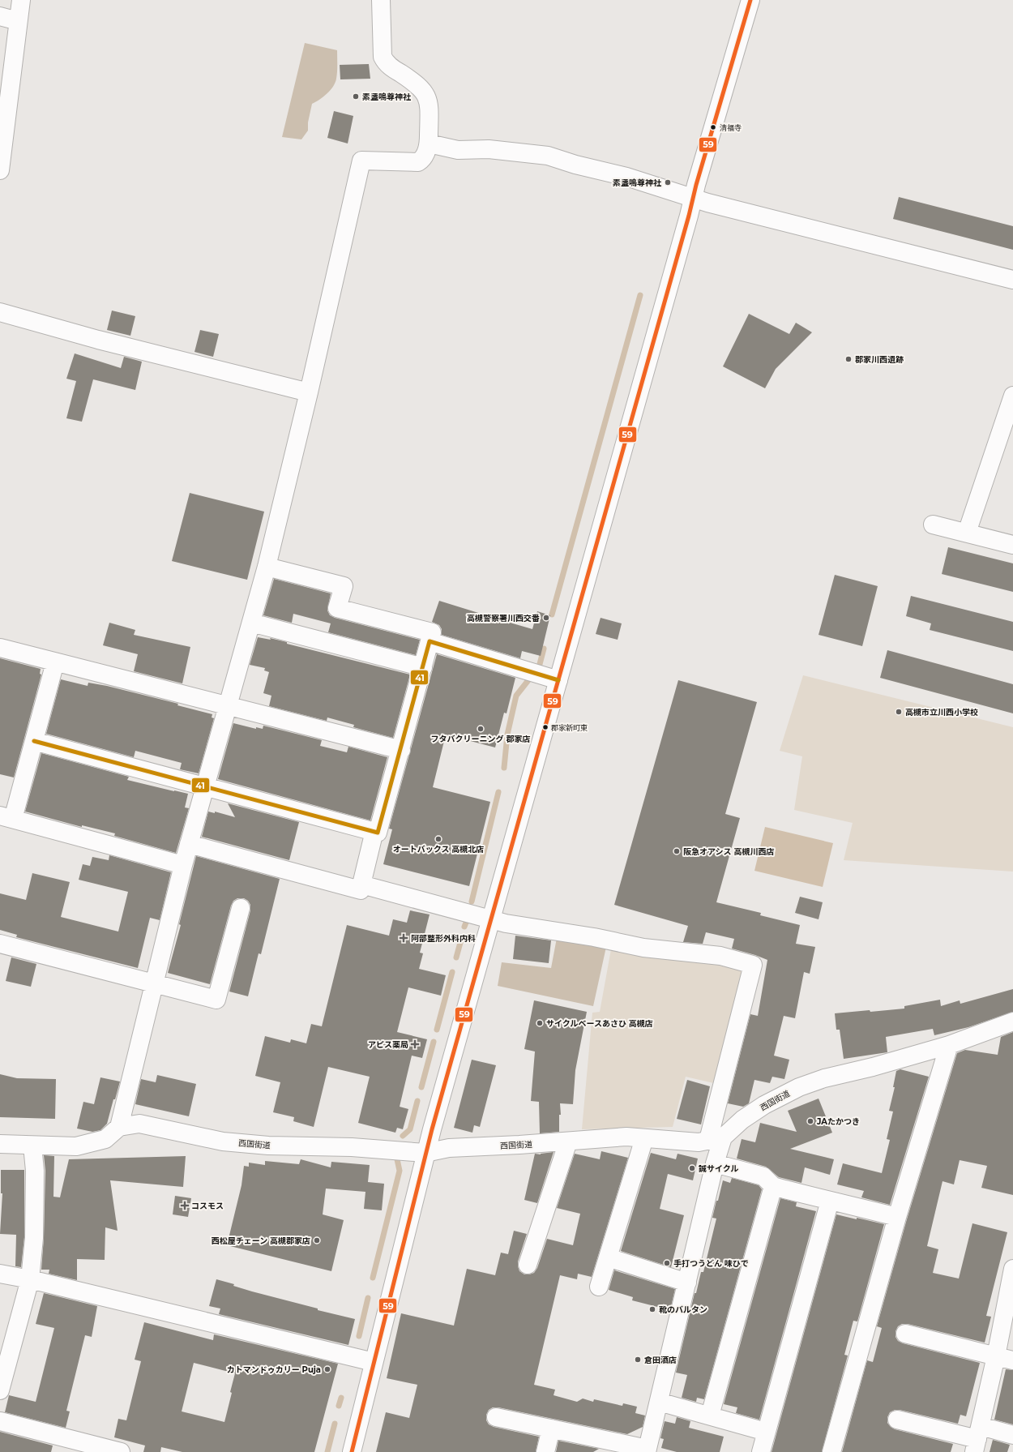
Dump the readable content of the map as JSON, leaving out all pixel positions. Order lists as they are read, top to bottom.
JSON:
{
  "streets": {
    "street": ["西国街道"]
  },
  "places": {
    "other": [
      "素盞嗚尊神社",
      "清福寺",
      "素盞鳴尊神社",
      "郡家川西遺跡",
      "高槻警察署川西交番",
      "高槻市立川西小学校",
      "郡家新町東",
      "フタバクリーニング 郡家店",
      "オートバックス 高槻北店",
      "阪急オアシス 高槻川西店",
      "サイクルベースあさひ 高槻店",
      "JAたかつき",
      "誠サイクル",
      "西松屋チェーン 高槻郡家店",
      "手打つうどん 味ひで",
      "靴のバルタン",
      "倉田酒店",
      "カトマンドゥカリー Puja"
    ],
    "health": ["阿部整形外科内科", "アピス薬局", "コスモス"]
  },
  "lines": ["transit line 59", "transit line 41"]
}
